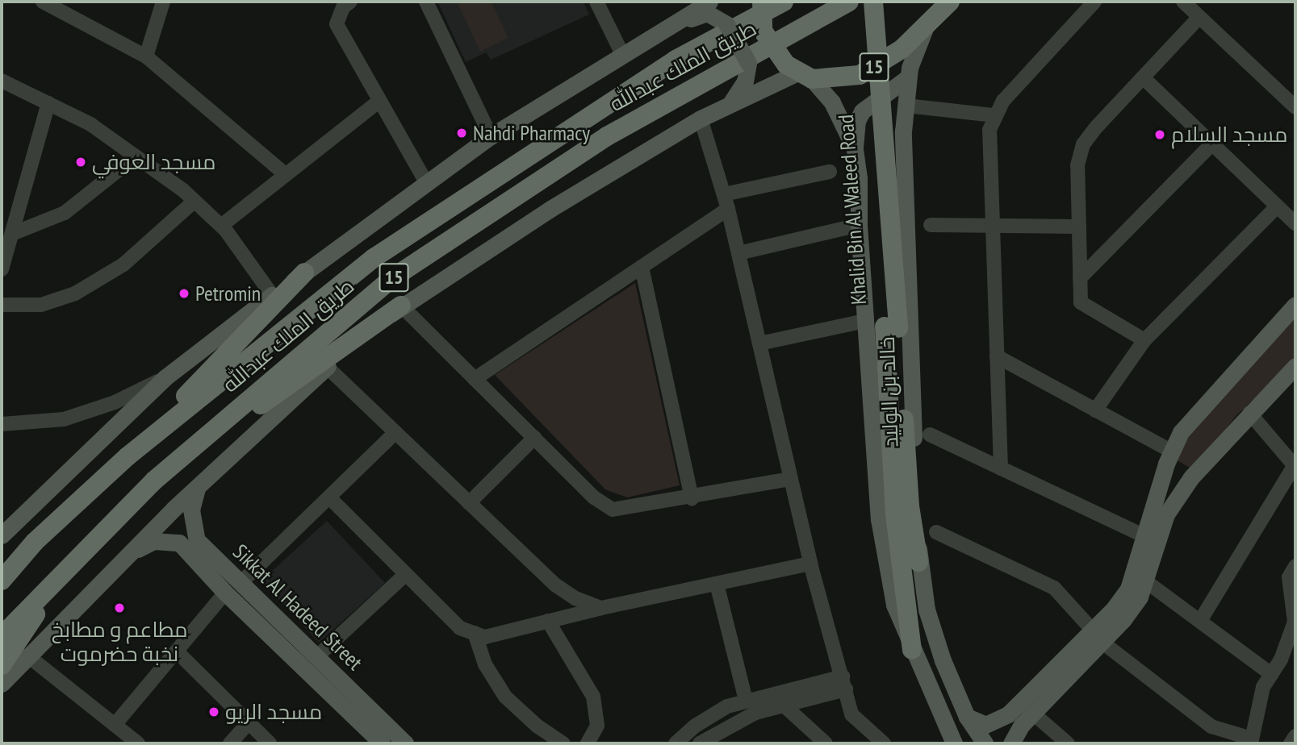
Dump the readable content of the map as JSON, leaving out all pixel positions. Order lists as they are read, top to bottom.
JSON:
{
  "streets": {
    "highway": [
      "طريق الملك عبدالله",
      "15",
      "Khalid Bin Al Waleed Road",
      "خالد بن الوليد"
    ],
    "main road": ["Sikkat Al Hadeed Street"]
  },
  "crossings": [
    ["Khalid Bin Al Waleed Road", "خالد بن الوليد"]
  ],
  "places": [
    "Nahdi Pharmacy",
    "مسجد السلام",
    "مسجد العوفي",
    "Petromin",
    "مطاعم و مطابخ نخبة حضرموت",
    "مسجد الريو"
  ]
}
